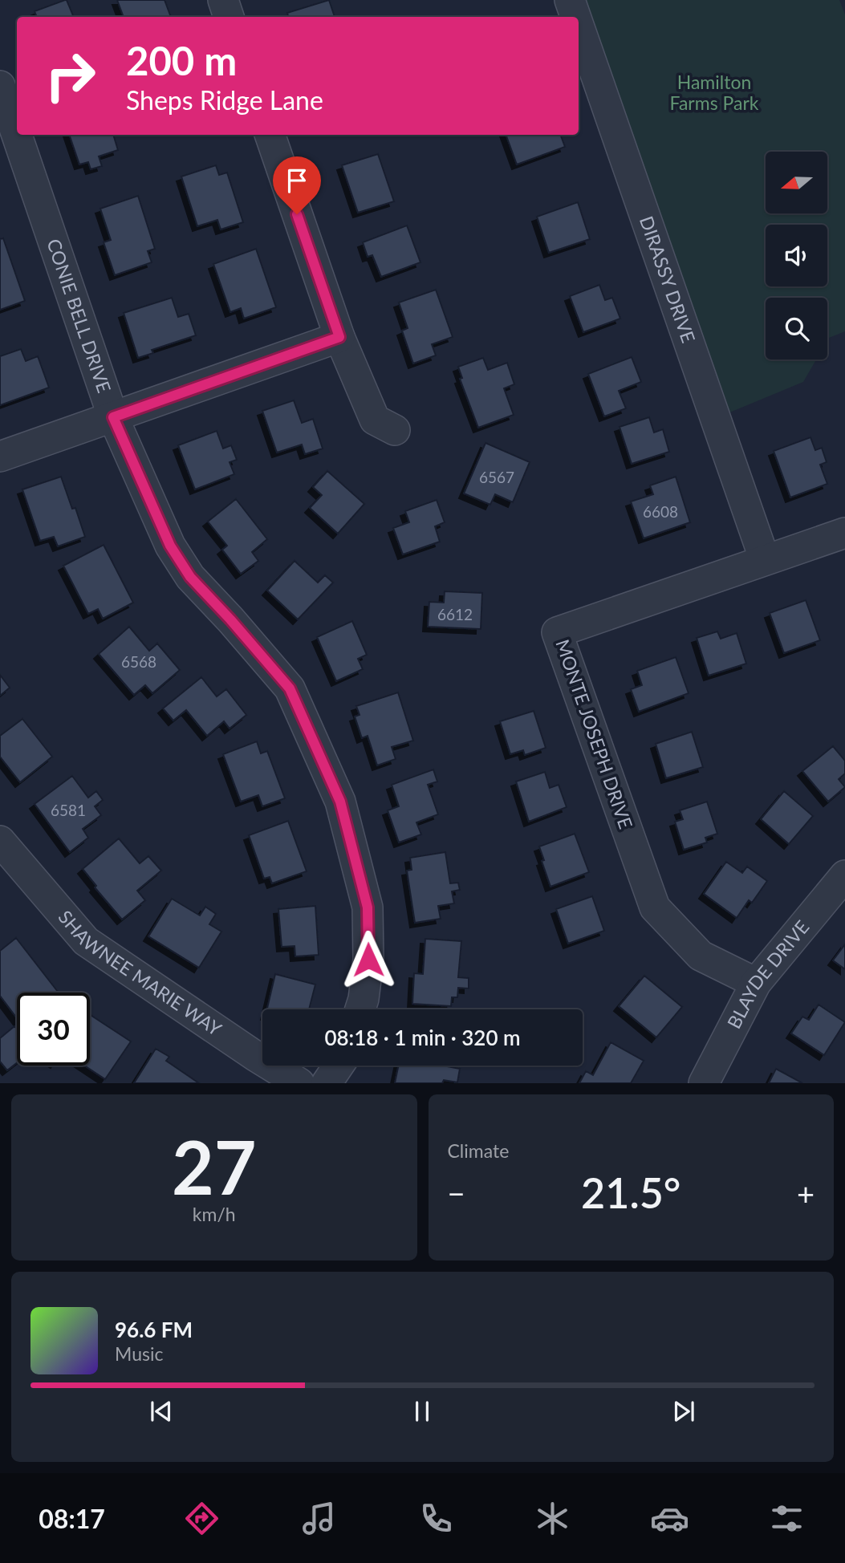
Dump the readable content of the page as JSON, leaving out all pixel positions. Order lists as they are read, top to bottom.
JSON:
{
  "streets": {
    "street": [
      "DIRASSY DRIVE",
      "CONIE BELL DRIVE",
      "MONTE JOSEPH DRIVE",
      "SHAWNEE MARIE WAY",
      "BLAYDE DRIVE"
    ]
  },
  "crossings": [
    ["DIRASSY DRIVE", "MONTE JOSEPH DRIVE"],
    ["MONTE JOSEPH DRIVE", "BLAYDE DRIVE"]
  ],
  "parks": ["Hamilton Farms Park"],
  "house_numbers": [
    "6567",
    "6608",
    "6612",
    "6568",
    "6581"
  ],
  "north": "left",
  "page": {
    "turn": ["200 m", "Sheps Ridge Lane"],
    "limit": "30",
    "trip": "08:18 · 1 min · 320 m",
    "tile": [
      ["27", "km/h"],
      "Climate"
    ],
    "heat": ["−", "21.5°", "+"],
    "song": ["96.6 FM", "Music"],
    "tabs": "08:17"
  }
}
